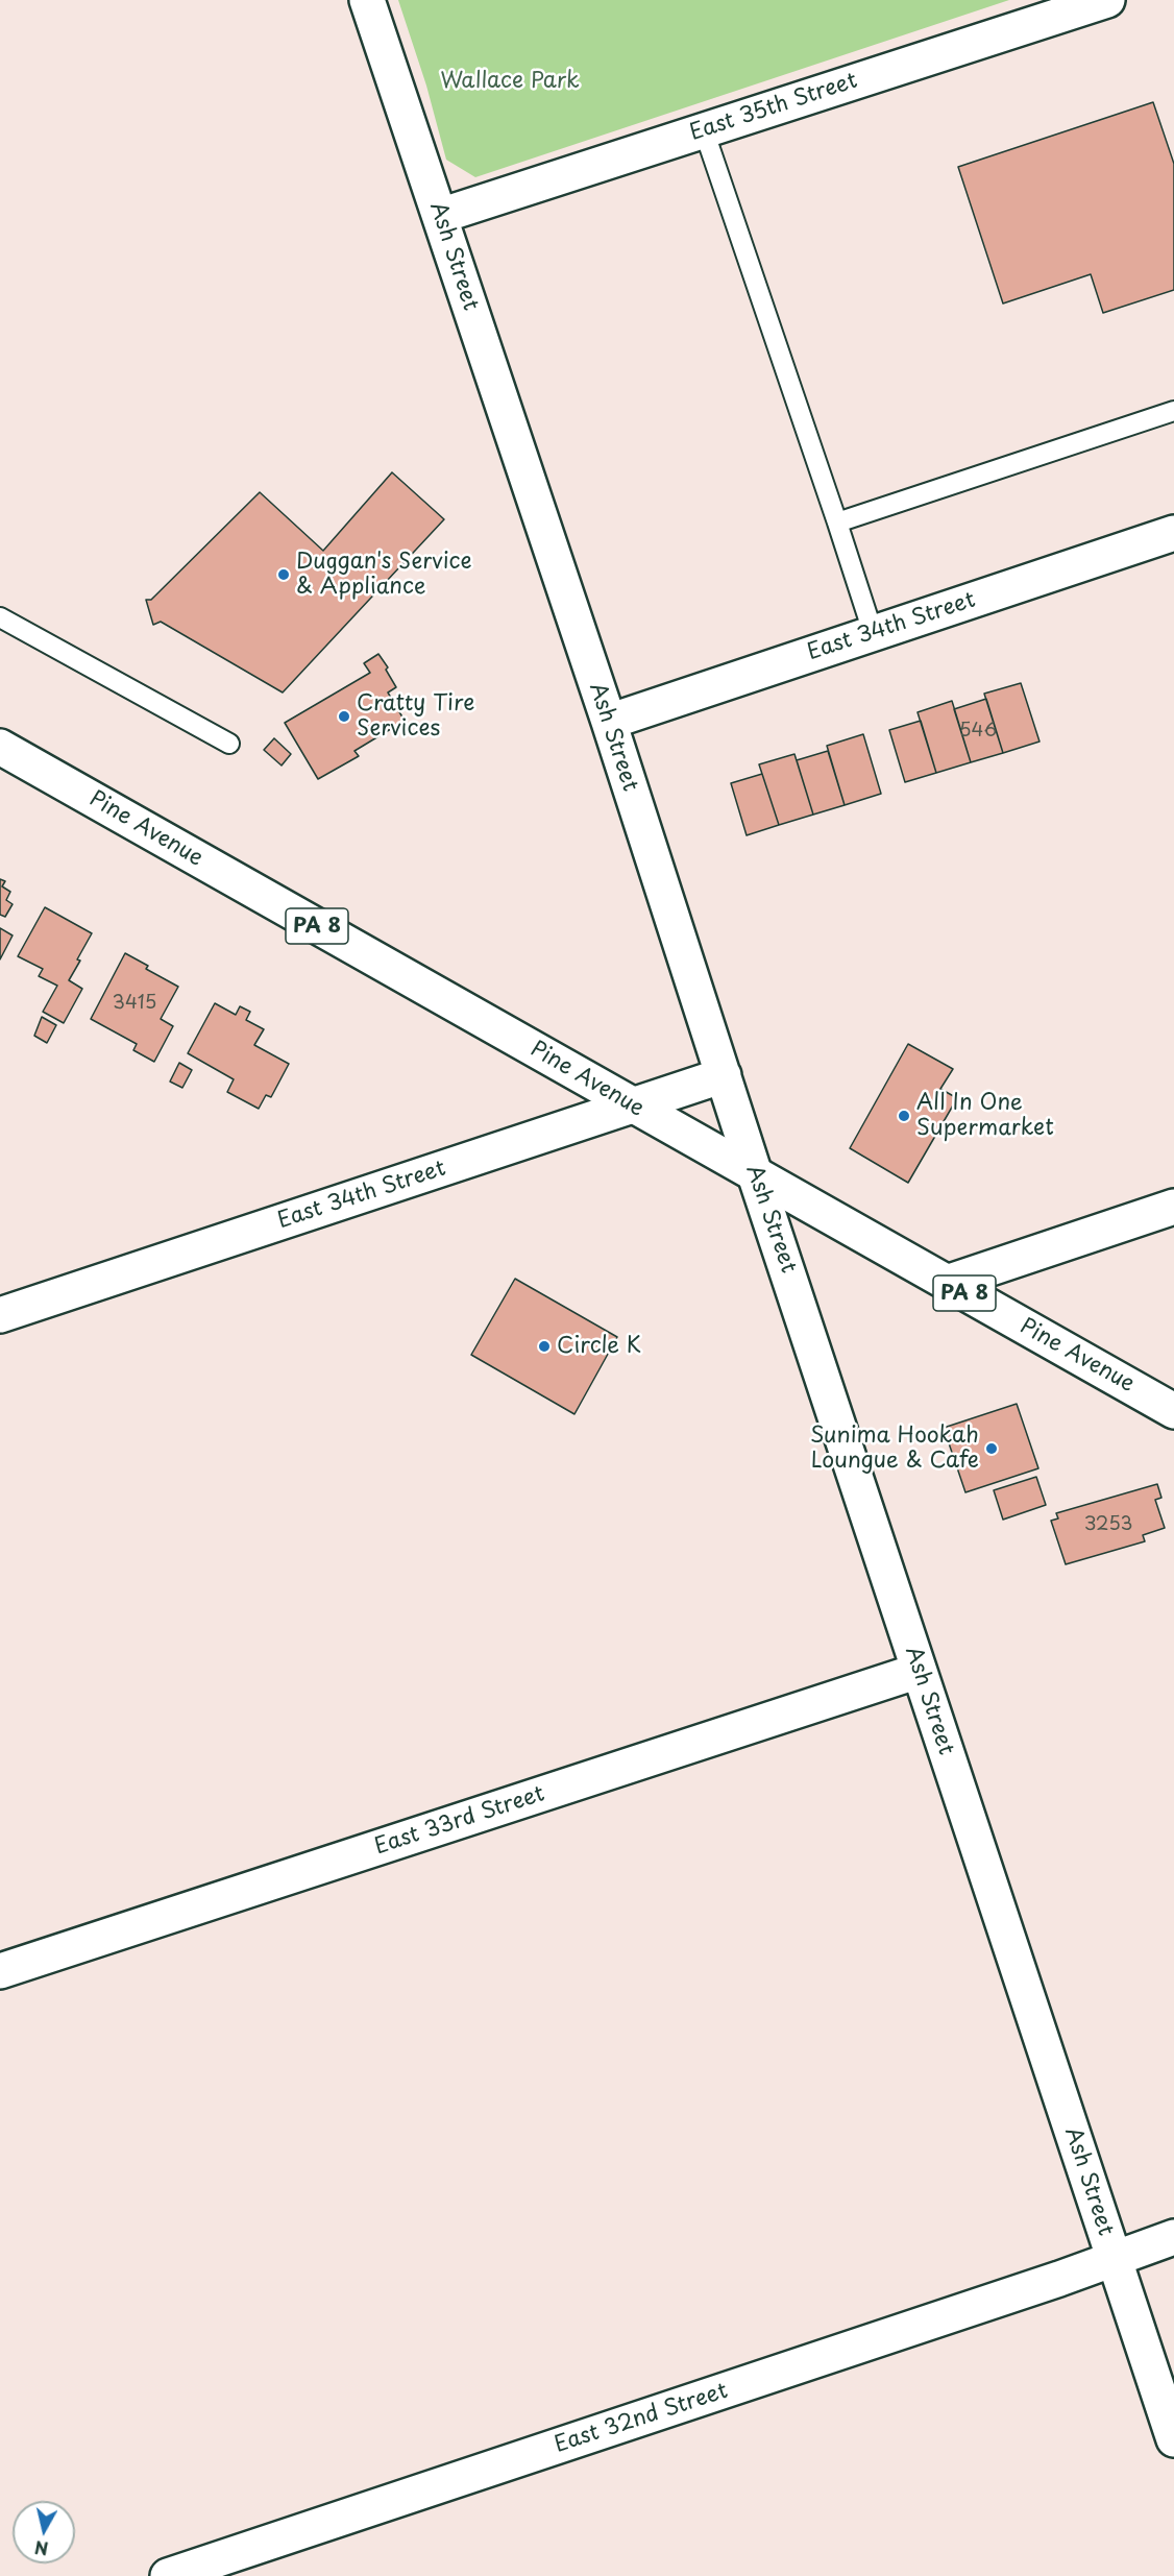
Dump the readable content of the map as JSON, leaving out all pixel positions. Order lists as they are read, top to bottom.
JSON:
{
  "streets": {
    "street": [
      "East 35th Street",
      "Ash Street",
      "East 34th Street",
      "Pine Avenue",
      "PA 8",
      "East 33rd Street",
      "East 32nd Street"
    ]
  },
  "crossings": [
    ["East 35th Street", "Ash Street"],
    ["Ash Street", "East 34th Street"],
    ["Ash Street", "Pine Avenue"],
    ["Ash Street", "East 33rd Street"],
    ["Ash Street", "East 32nd Street"],
    ["East 34th Street", "Pine Avenue"]
  ],
  "parks": ["Wallace Park"],
  "places": [
    "Duggan's Service & Appliance",
    "Cratty Tire Services",
    "All In One Supermarket",
    "Circle K",
    "Sunima Hookah Loungue & Cafe"
  ],
  "house_numbers": ["546", "3415", "3253"],
  "north": "bottom"
}
